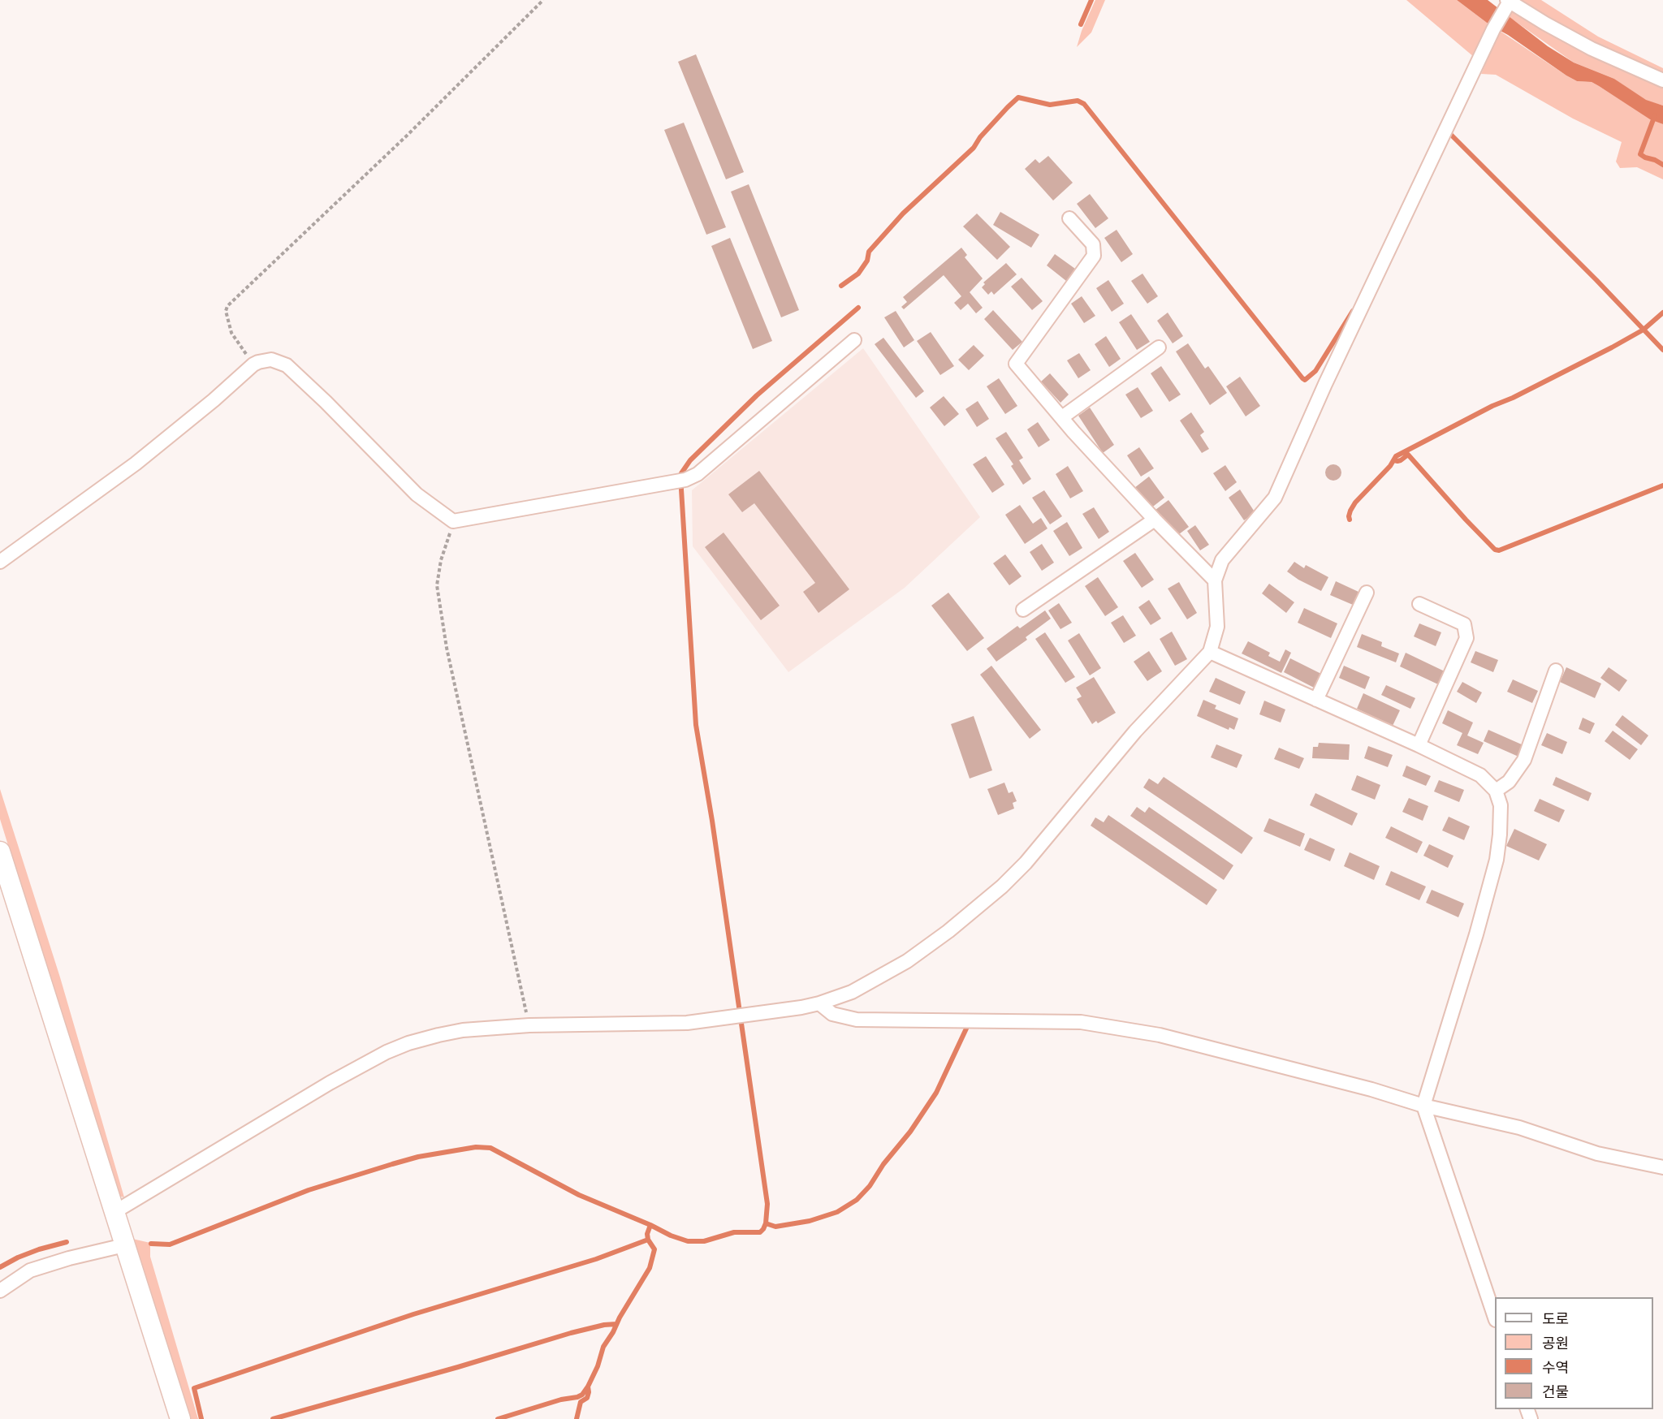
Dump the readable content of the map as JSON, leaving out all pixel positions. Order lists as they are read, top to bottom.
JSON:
{
  "legend": [
    "도로",
    "공원",
    "수역",
    "건물"
  ]
}
